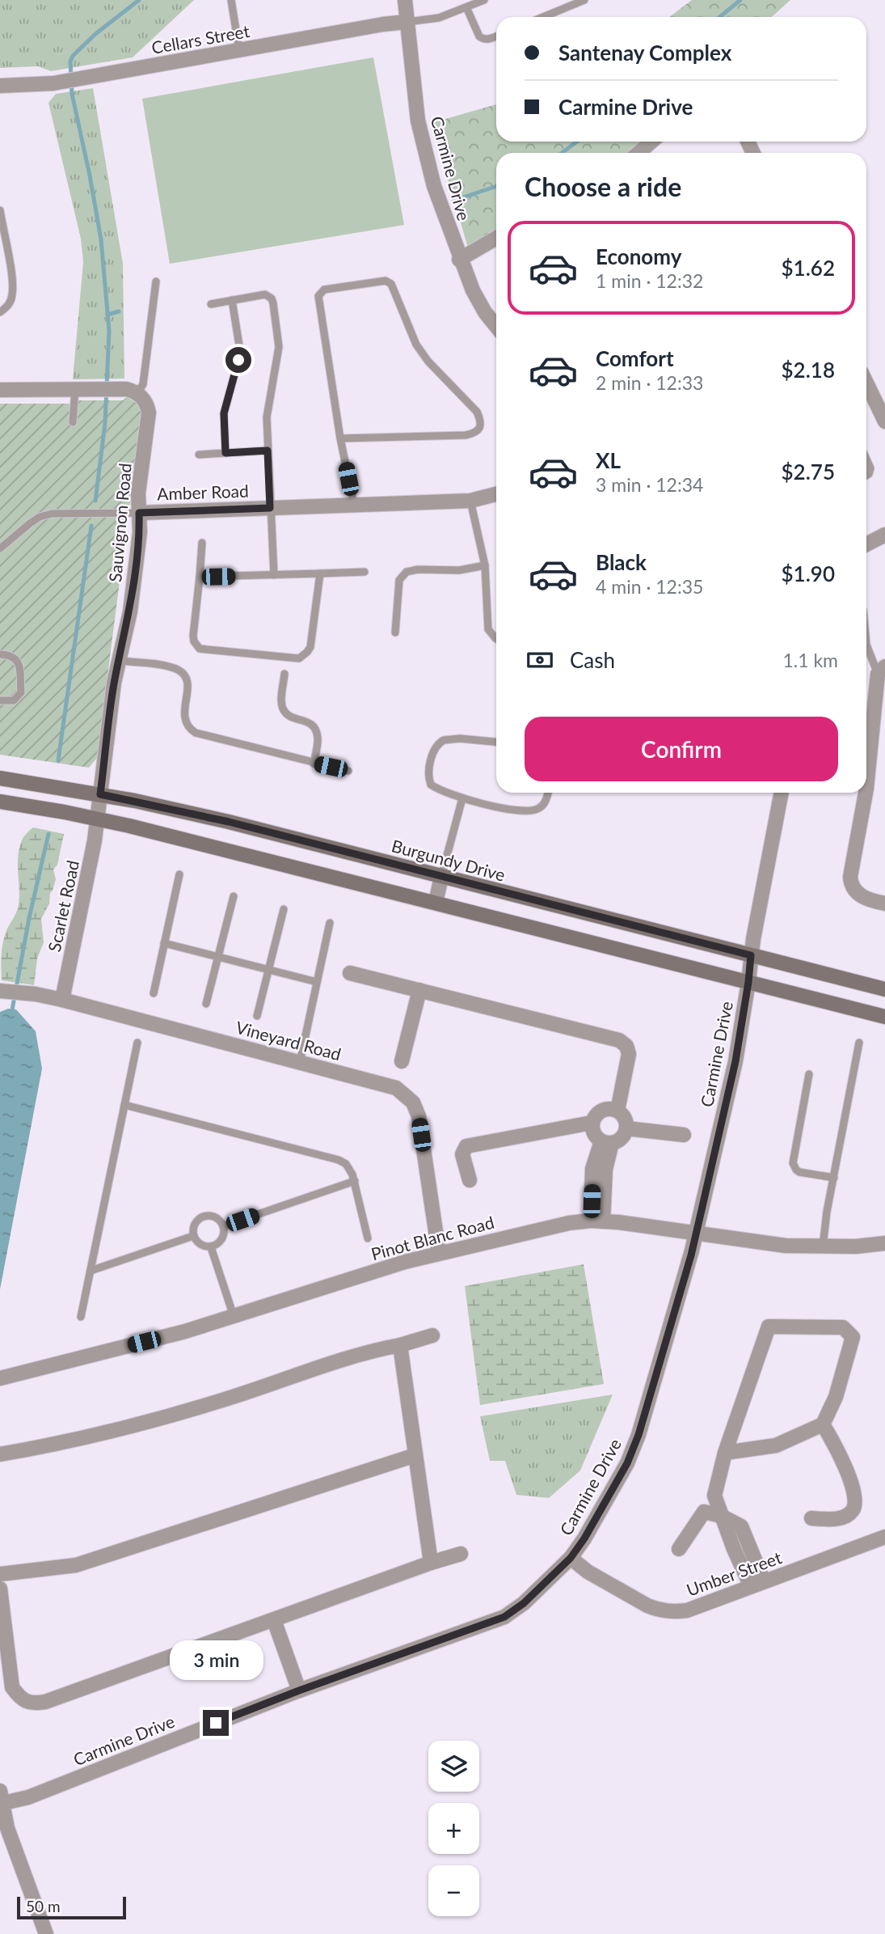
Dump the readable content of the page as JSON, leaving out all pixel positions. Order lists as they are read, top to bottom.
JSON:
{
  "streets": {
    "main road": ["Burgundy Drive"],
    "street": [
      "Cellars Street",
      "Carmine Drive",
      "Amber Road",
      "Sauvignon Road",
      "Scarlet Road",
      "Vineyard Road",
      "Pinot Blanc Road",
      "Umber Street"
    ]
  },
  "crossings": [
    ["Cellars Street", "Carmine Drive"],
    ["Carmine Drive", "Burgundy Drive"],
    ["Carmine Drive", "Pinot Blanc Road"],
    ["Carmine Drive", "Umber Street"],
    ["Amber Road", "Sauvignon Road"],
    ["Sauvignon Road", "Burgundy Drive"],
    ["Sauvignon Road", "Scarlet Road"],
    ["Burgundy Drive", "Scarlet Road"],
    ["Scarlet Road", "Vineyard Road"],
    ["Vineyard Road", "Pinot Blanc Road"]
  ],
  "scale_bar": "50 m",
  "page": {
    "banner": ["Santenay Complex", "Carmine Drive"],
    "heading": "Choose a ride",
    "list": [
      {
        "name": "Economy",
        "note": "1 min · 12:32",
        "value": "$1.62"
      },
      {
        "name": "Comfort",
        "note": "2 min · 12:33",
        "value": "$2.18"
      },
      {
        "name": "XL",
        "note": "3 min · 12:34",
        "value": "$2.75"
      },
      {
        "name": "Black",
        "note": "4 min · 12:35",
        "value": "$1.90"
      }
    ],
    "pay": ["Cash", "1.1 km"],
    "buttons": "Confirm",
    "bubble": "3 min",
    "map_buttons": ["+", "−"],
    "scale": "50 m"
  }
}
